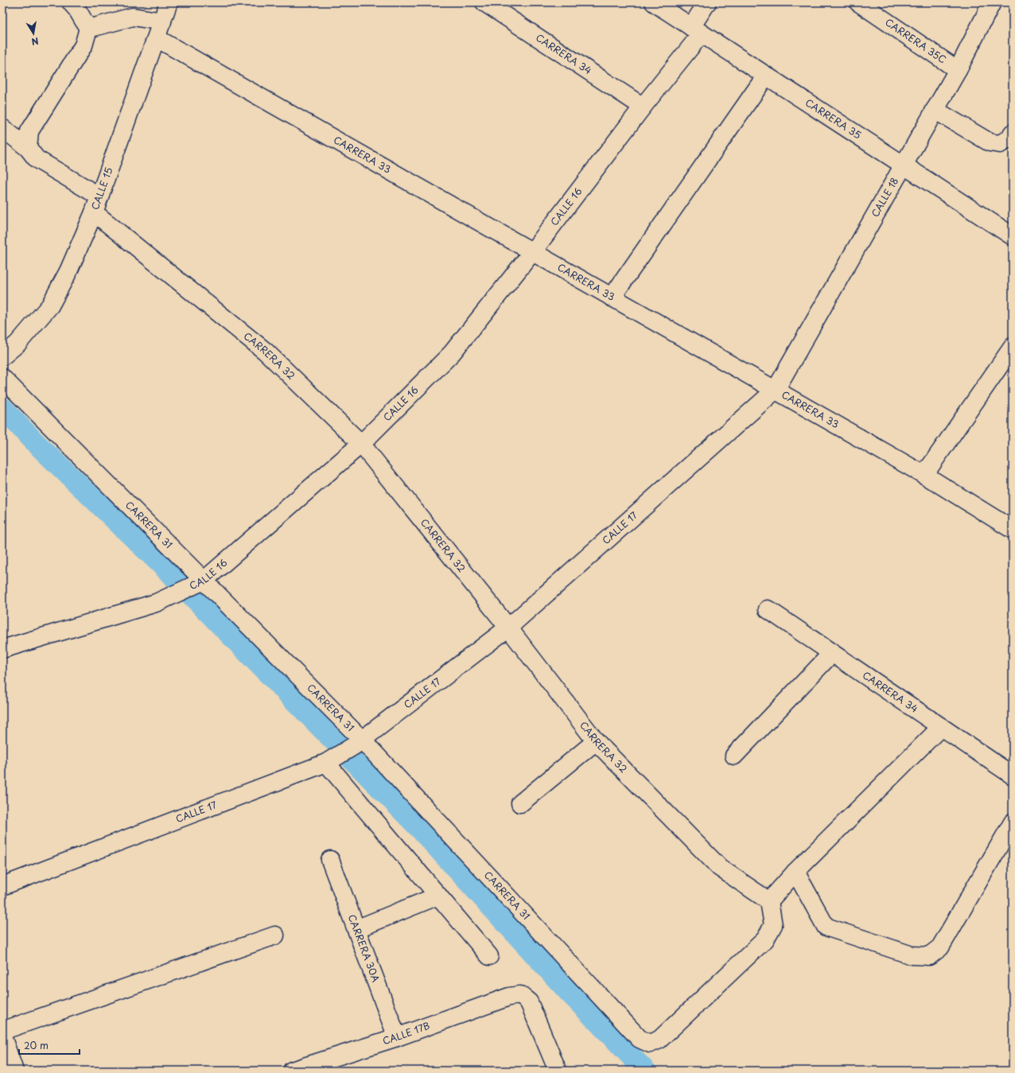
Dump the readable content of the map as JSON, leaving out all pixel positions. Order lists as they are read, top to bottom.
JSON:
{
  "streets": {
    "street": [
      "CARRERA 35C",
      "CARRERA 34",
      "CARRERA 35",
      "CARRERA 33",
      "CALLE 15",
      "CALLE 18",
      "CALLE 16",
      "CARRERA 32",
      "CARRERA 31",
      "CALLE 17",
      "CARRERA 30A",
      "CALLE 17B"
    ]
  },
  "crossings": [
    ["CARRERA 35C", "CALLE 18"],
    ["CARRERA 34", "CALLE 16"],
    ["CARRERA 35", "CALLE 18"],
    ["CARRERA 35", "CALLE 16"],
    ["CARRERA 33", "CALLE 15"],
    ["CARRERA 33", "CALLE 18"],
    ["CARRERA 33", "CALLE 16"],
    ["CARRERA 33", "CALLE 17"],
    ["CALLE 15", "CARRERA 32"],
    ["CALLE 18", "CALLE 17"],
    ["CALLE 16", "CARRERA 32"],
    ["CALLE 16", "CARRERA 31"],
    ["CARRERA 32", "CARRERA 31"],
    ["CARRERA 32", "CALLE 17"],
    ["CARRERA 31", "CALLE 17"],
    ["CARRERA 30A", "CALLE 17B"]
  ],
  "scale_bar": "20 m",
  "north": "bottom"
}
